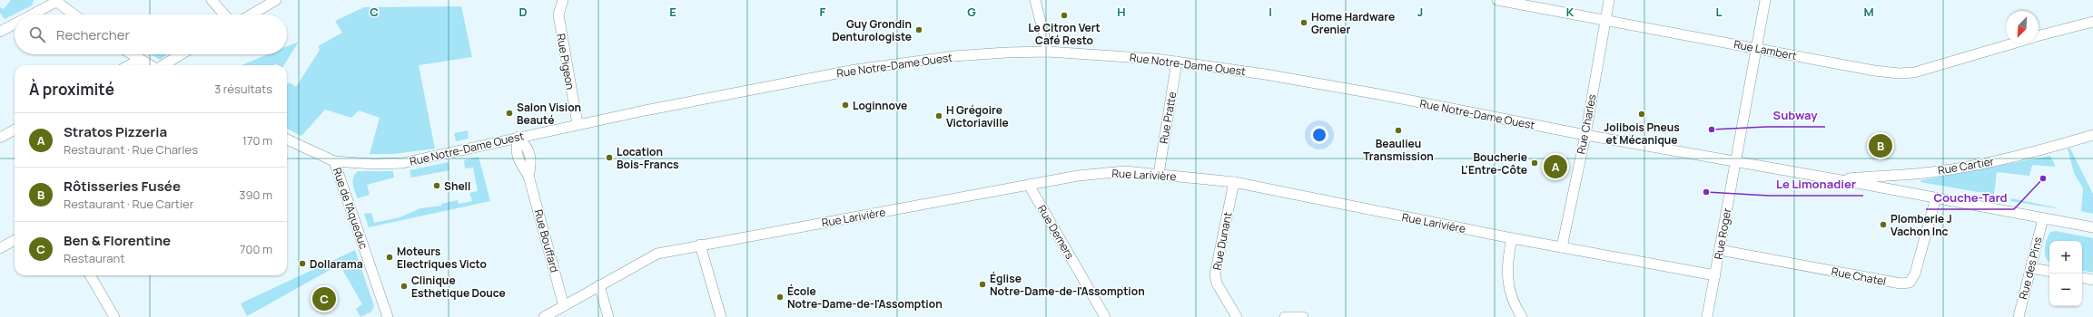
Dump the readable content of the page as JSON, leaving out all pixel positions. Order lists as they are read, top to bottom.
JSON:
{
  "streets": {
    "street": [
      "Rue Lambert",
      "Rue Pigeon",
      "Rue Notre-Dame Ouest",
      "Rue Pratte",
      "Rue Charles",
      "Rue Cartier",
      "Rue Larivière",
      "Rue de l'Aqueduc",
      "Rue Demers",
      "Rue Roger",
      "Rue Bouffard",
      "Rue Dunant",
      "Rue des Pins",
      "Rue Chatel"
    ]
  },
  "crossings": [
    ["Rue Lambert", "Rue Charles"],
    ["Rue Lambert", "Rue Roger"],
    ["Rue Pigeon", "Rue Notre-Dame Ouest"],
    ["Rue Notre-Dame Ouest", "Rue Pratte"],
    ["Rue Notre-Dame Ouest", "Rue Charles"],
    ["Rue Notre-Dame Ouest", "Rue Cartier"],
    ["Rue Notre-Dame Ouest", "Rue de l'Aqueduc"],
    ["Rue Notre-Dame Ouest", "Rue Roger"],
    ["Rue Notre-Dame Ouest", "Rue Bouffard"],
    ["Rue Notre-Dame Ouest", "Rue des Pins"],
    ["Rue Notre-Dame Ouest", "Rue Chatel"],
    ["Rue Pratte", "Rue Larivière"],
    ["Rue Charles", "Rue Larivière"],
    ["Rue Larivière", "Rue Demers"],
    ["Rue Larivière", "Rue Roger"],
    ["Rue Larivière", "Rue Bouffard"],
    ["Rue Larivière", "Rue Dunant"],
    ["Rue Roger", "Rue Chatel"]
  ],
  "places": [
    "Le Citron Vert Café Resto",
    "Home Hardware Grenier",
    "Guy Grondin Denturologiste",
    "Loginnove",
    "Salon Vision Beauté",
    "Jolibois Pneus et Mécanique",
    "H Grégoire Victoriaville",
    "Subway",
    "Beaulieu Transmission",
    "Location Bois-Francs",
    "Boucherie L'Entre-Côte",
    "Couche-Tard",
    "Shell",
    "Le Limonadier",
    "Plomberie J Vachon Inc",
    "Moteurs Electriques Victo",
    "Dollarama",
    "Église Notre-Dame-de-l'Assomption",
    "Clinique Esthetique Douce",
    "École Notre-Dame-de-l'Assomption"
  ],
  "north": "bottom left",
  "page": {
    "search": "Rechercher",
    "heading": ["À proximité", "3 résultats"],
    "list": [
      {
        "mark": "A",
        "name": "Stratos Pizzeria",
        "note": "Restaurant · Rue Charles",
        "value": "170 m"
      },
      {
        "mark": "B",
        "name": "Rôtisseries Fusée",
        "note": "Restaurant · Rue Cartier",
        "value": "390 m"
      },
      {
        "mark": "C",
        "name": "Ben & Florentine",
        "note": "Restaurant",
        "value": "700 m"
      }
    ],
    "pins": ["B", "A", "C"],
    "map_buttons": ["+", "−"]
  },
  "grid": {
    "columns": [
      "C",
      "D",
      "E",
      "F",
      "G",
      "H",
      "I",
      "J",
      "K",
      "L",
      "M"
    ]
  }
}
